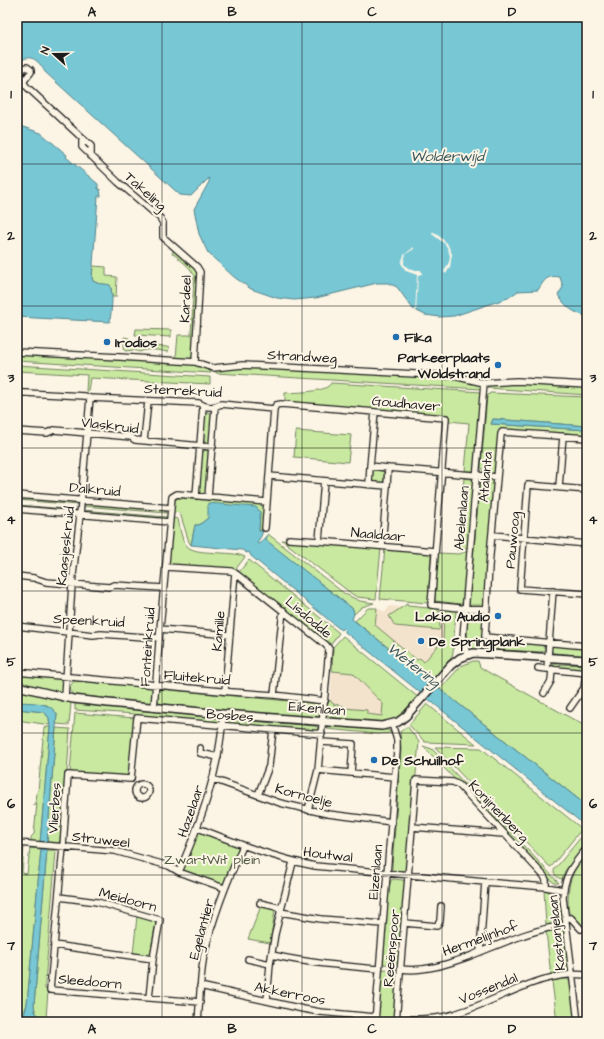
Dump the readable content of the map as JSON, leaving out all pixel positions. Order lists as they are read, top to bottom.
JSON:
{
  "streets": {
    "street": [
      "Takeling",
      "Kardeel",
      "Strandweg",
      "Sterrekruid",
      "Goudhaver",
      "Vlaskruid",
      "Atalanta",
      "Dalkruid",
      "Abelenlaan",
      "Naaldaar",
      "Pauwoog",
      "Kaasjeskruid",
      "Lisdodde",
      "Speenkruid",
      "Kamille",
      "Fonteinkruid",
      "Fluitekruid",
      "Eikenlaan",
      "Bosbes",
      "Kornoelje",
      "Vlierbes",
      "Hazelaar",
      "Konijnenberg",
      "Struweel",
      "Houtwal",
      "Elzenlaan",
      "Meidoorn",
      "Egelantier",
      "Kastanjelaan",
      "Hermelijnhof",
      "Reeënspoor",
      "Sleedoorn",
      "Vossendal",
      "Akkerroos"
    ]
  },
  "crossings": [
    ["Takeling", "Kardeel"],
    ["Kardeel", "Strandweg"],
    ["Strandweg", "Abelenlaan"],
    ["Sterrekruid", "Goudhaver"],
    ["Sterrekruid", "Kaasjeskruid"],
    ["Goudhaver", "Abelenlaan"],
    ["Goudhaver", "Naaldaar"],
    ["Vlaskruid", "Kaasjeskruid"],
    ["Dalkruid", "Kaasjeskruid"],
    ["Dalkruid", "Fonteinkruid"],
    ["Abelenlaan", "Eikenlaan"],
    ["Kaasjeskruid", "Speenkruid"],
    ["Kaasjeskruid", "Fluitekruid"],
    ["Kaasjeskruid", "Eikenlaan"],
    ["Lisdodde", "Kamille"],
    ["Lisdodde", "Fluitekruid"],
    ["Lisdodde", "Eikenlaan"],
    ["Lisdodde", "Bosbes"],
    ["Lisdodde", "Kornoelje"],
    ["Speenkruid", "Fonteinkruid"],
    ["Kamille", "Fluitekruid"],
    ["Fonteinkruid", "Fluitekruid"],
    ["Fonteinkruid", "Eikenlaan"],
    ["Eikenlaan", "Hazelaar"],
    ["Eikenlaan", "Elzenlaan"],
    ["Bosbes", "Vlierbes"],
    ["Bosbes", "Hazelaar"],
    ["Kornoelje", "Hazelaar"],
    ["Kornoelje", "Elzenlaan"],
    ["Vlierbes", "Struweel"],
    ["Vlierbes", "Sleedoorn"],
    ["Hazelaar", "Struweel"],
    ["Hazelaar", "Houtwal"],
    ["Konijnenberg", "Houtwal"],
    ["Konijnenberg", "Reeënspoor"],
    ["Struweel", "Egelantier"],
    ["Struweel", "Sleedoorn"],
    ["Houtwal", "Elzenlaan"],
    ["Houtwal", "Egelantier"],
    ["Houtwal", "Kastanjelaan"],
    ["Houtwal", "Reeënspoor"],
    ["Elzenlaan", "Akkerroos"],
    ["Meidoorn", "Sleedoorn"],
    ["Egelantier", "Sleedoorn"],
    ["Egelantier", "Akkerroos"],
    ["Kastanjelaan", "Hermelijnhof"],
    ["Kastanjelaan", "Vossendal"],
    ["Hermelijnhof", "Reeënspoor"],
    ["Reeënspoor", "Vossendal"]
  ],
  "water": ["Wolderwijd", "Wetering"],
  "parks": ["ZwartWit plein"],
  "places": [
    "Fika",
    "Irodios",
    "Parkeerplaats Woldstrand",
    "Lokio Audio",
    "De Springplank",
    "De Schuilhof"
  ],
  "north": "left",
  "grid": {
    "columns": [
      "A",
      "B",
      "C",
      "D"
    ],
    "rows": [
      "1",
      "2",
      "3",
      "4",
      "5",
      "6",
      "7"
    ]
  }
}
